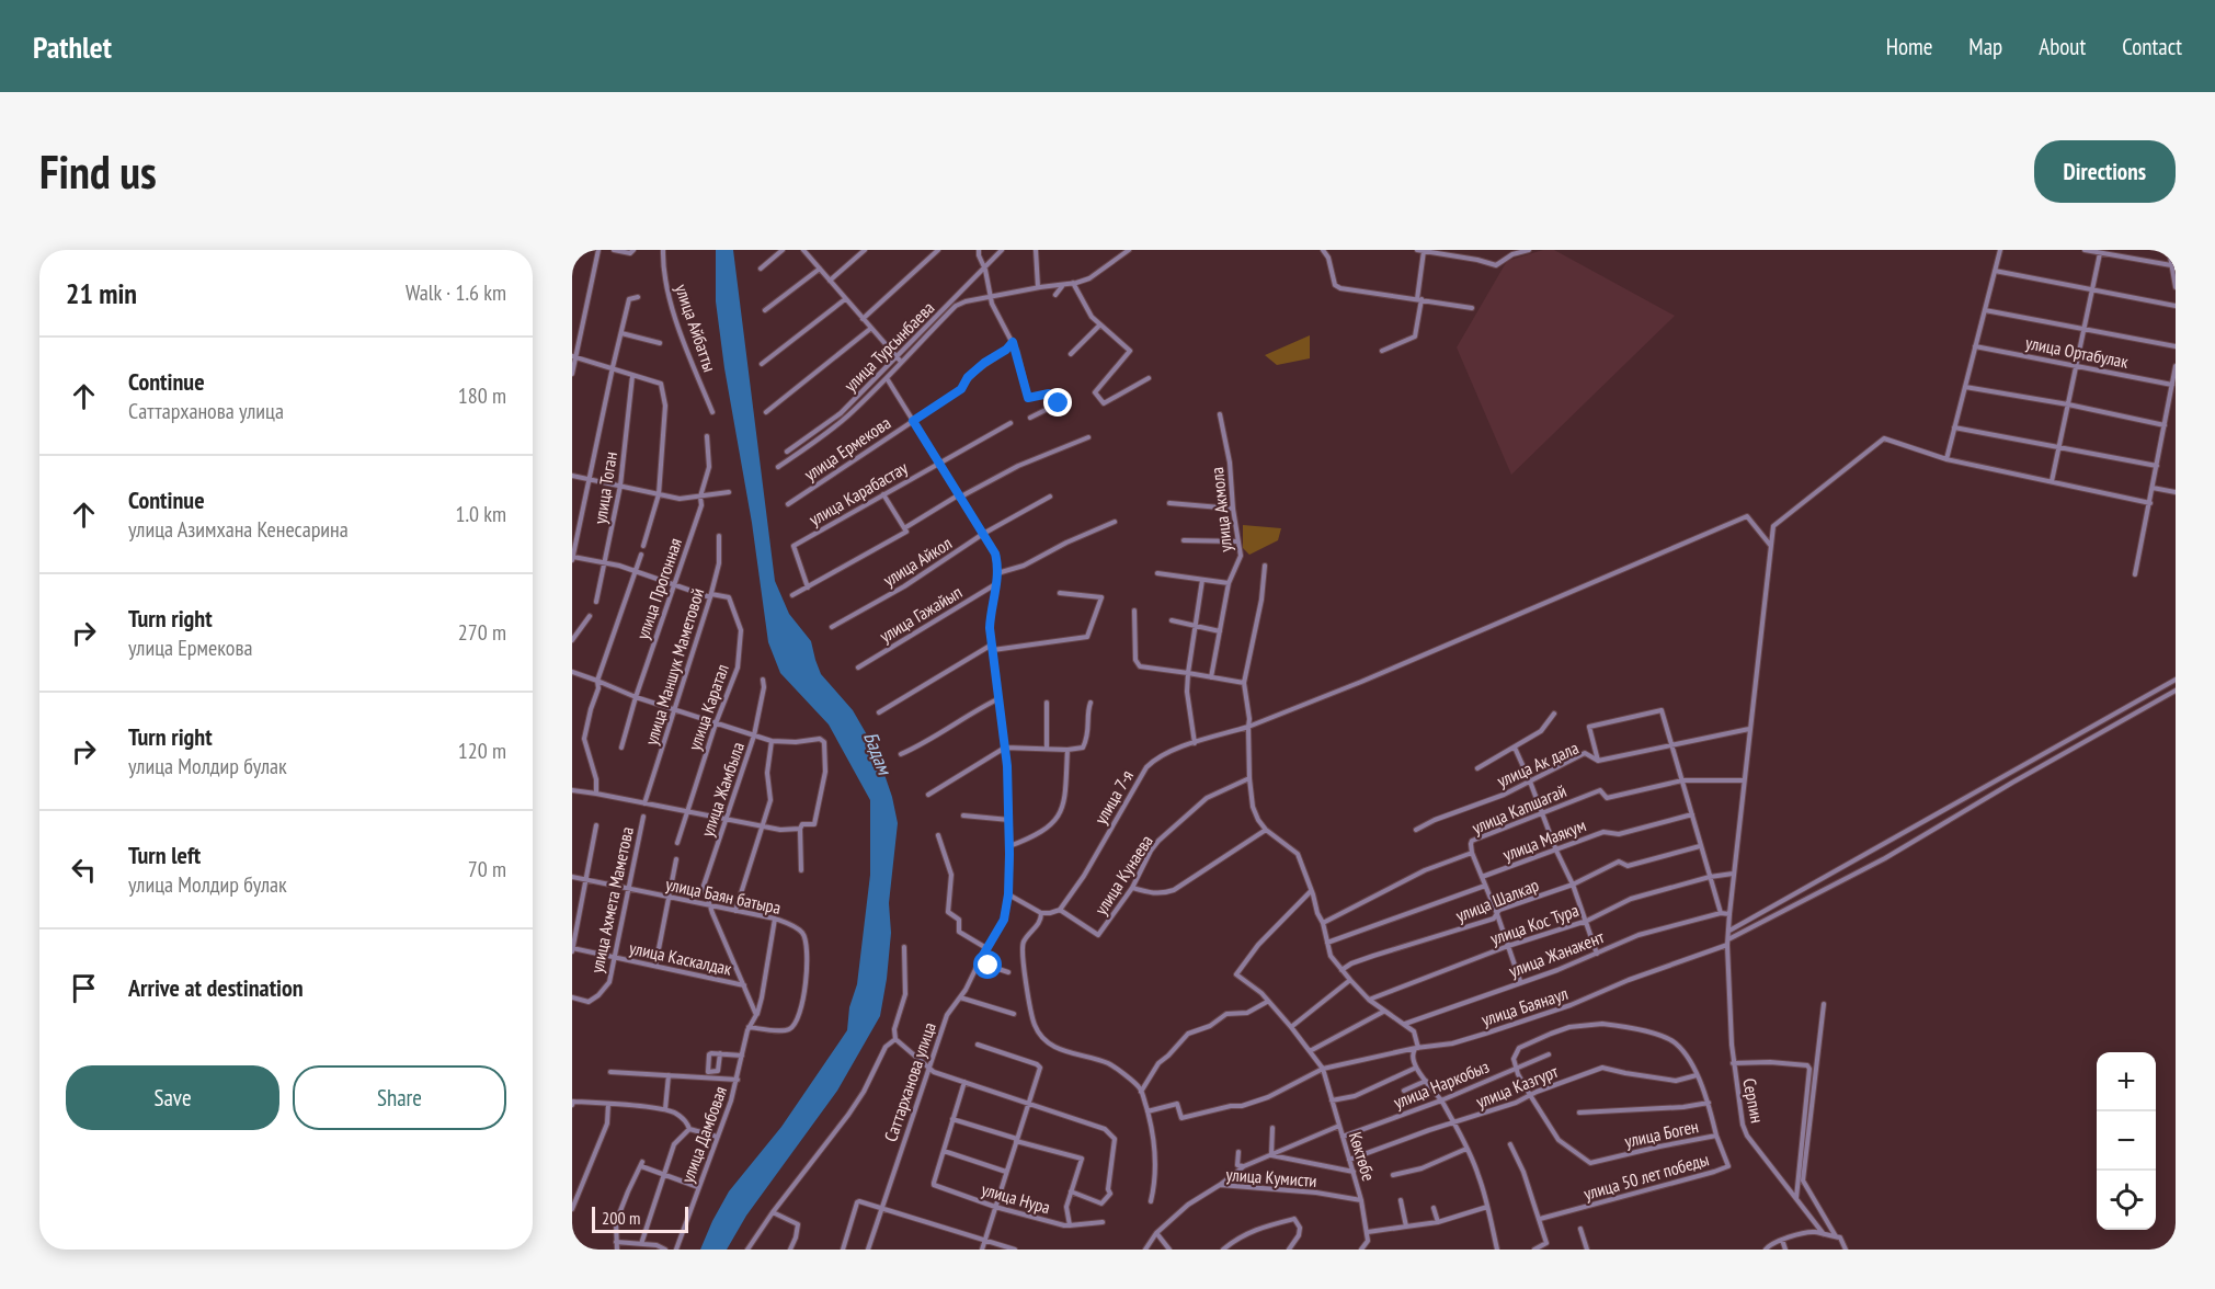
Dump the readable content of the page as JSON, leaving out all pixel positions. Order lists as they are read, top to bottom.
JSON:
{
  "streets": {
    "street": [
      "улица Айбатты",
      "улица Турсынбаева",
      "улица Ортабулак",
      "улица Ермекова",
      "улица Тоган",
      "улица Карабастау",
      "улица Акмола",
      "улица Айкол",
      "улица Прогонная",
      "улица Гажайып",
      "улица Маншук Маметовой",
      "улица Каратал",
      "улица Ак дала",
      "улица Жамбыла",
      "улица 7-я",
      "улица Капшагай",
      "улица Маякум",
      "улица Кунаева",
      "улица Баян батыра",
      "улица Ахмета Маметова",
      "улица Шалкар",
      "улица Кос Тура",
      "улица Жанакент",
      "улица Каскалдак",
      "улица Баянаул",
      "Саттарханова улица",
      "улица Наркобыз",
      "улица Казгурт",
      "Серпин",
      "улица Боген",
      "улица Дамбовая",
      "Көктөбе",
      "улица 50 лет победы",
      "улица Кумисти",
      "улица Нура"
    ]
  },
  "crossings": [
    ["улица Турсынбаева", "Саттарханова улица"],
    ["улица Ермекова", "Саттарханова улица"],
    ["улица Карабастау", "Саттарханова улица"],
    ["улица Айкол", "Саттарханова улица"],
    ["улица Гажайып", "Саттарханова улица"],
    ["улица Маншук Маметовой", "улица Каратал"],
    ["улица Ак дала", "Серпин"],
    ["улица Жамбыла", "улица Баян батыра"],
    ["улица Жамбыла", "улица Каскалдак"],
    ["улица Жамбыла", "улица Дамбовая"],
    ["улица 7-я", "улица Кунаева"],
    ["улица 7-я", "Серпин"],
    ["улица Капшагай", "Серпин"],
    ["улица Баян батыра", "улица Ахмета Маметова"],
    ["улица Баян батыра", "улица Дамбовая"],
    ["улица Ахмета Маметова", "улица Каскалдак"],
    ["улица Кос Тура", "Серпин"],
    ["улица Баянаул", "Серпин"],
    ["улица Баянаул", "Көктөбе"],
    ["улица Наркобыз", "улица Боген"],
    ["улица Наркобыз", "Көктөбе"],
    ["улица Казгурт", "улица Боген"],
    ["улица Казгурт", "Көктөбе"],
    ["улица Боген", "улица 50 лет победы"],
    ["Көктөбе", "улица Кумисти"]
  ],
  "water": ["Бадам"],
  "scale_bar": "200 m",
  "page": {
    "header": "Pathlet",
    "nav": [
      "Home",
      "Map",
      "About",
      "Contact"
    ],
    "buttons": [
      "Directions",
      ["Save", "Share"]
    ],
    "title": "Find us",
    "heading": ["21 min", "Walk · 1.6 km"],
    "list": [
      ["Continue", "Саттарханова улица", "180 m"],
      ["Continue", "улица Азимхана Кенесарина", "1.0 km"],
      ["Turn right", "улица Ермекова", "270 m"],
      ["Turn right", "улица Молдир булак", "120 m"],
      ["Turn left", "улица Молдир булак", "70 m"],
      "Arrive at destination"
    ],
    "map_buttons": ["+", "−"],
    "scale": "200 m"
  }
}
